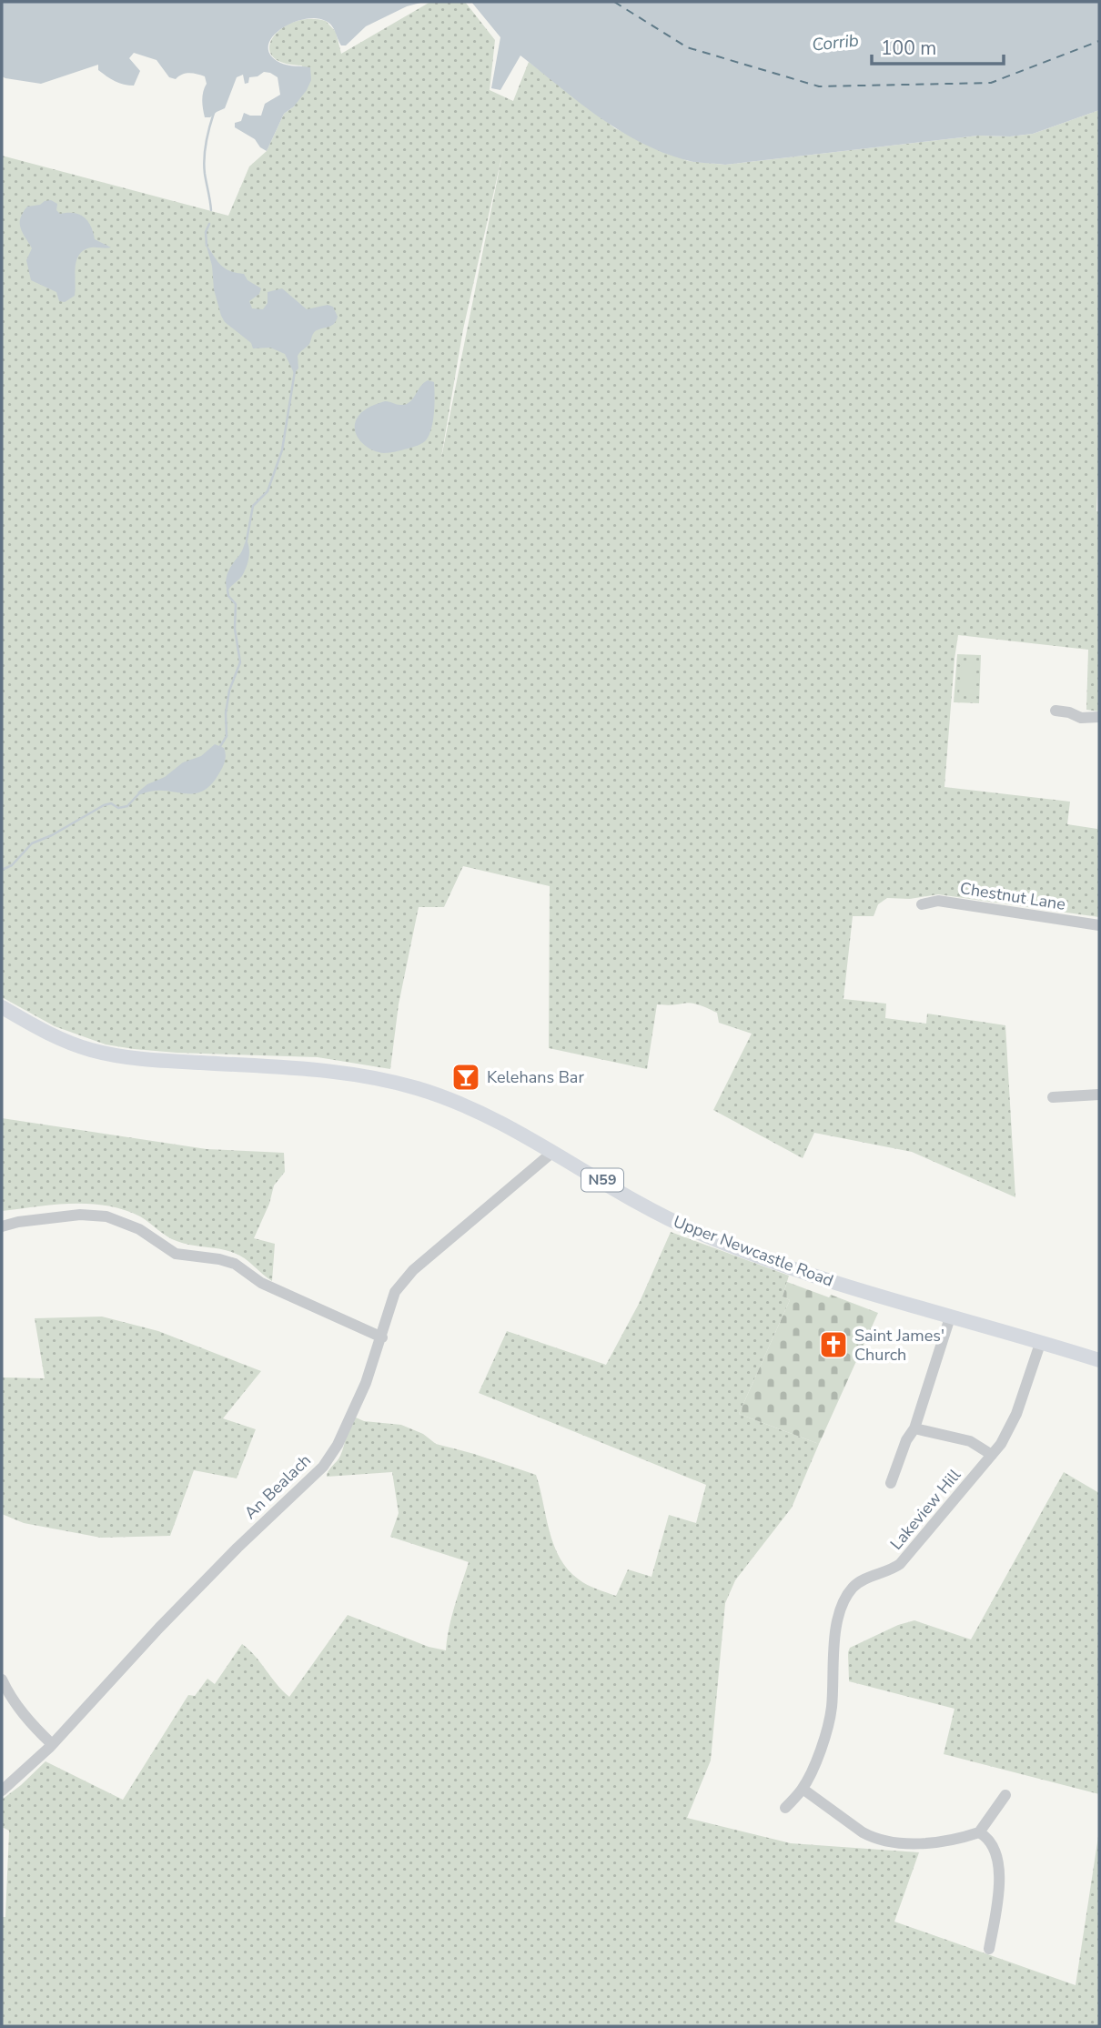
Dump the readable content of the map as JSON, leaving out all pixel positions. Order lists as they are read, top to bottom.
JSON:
{
  "streets": {
    "main road": ["N59", "Upper Newcastle Road"],
    "street": ["Chestnut Lane", "An Bealach", "Lakeview Hill"]
  },
  "crossings": [
    ["Upper Newcastle Road", "An Bealach"],
    ["Upper Newcastle Road", "Lakeview Hill"]
  ],
  "water": ["Corrib"],
  "places": {
    "bar": ["Kelehans Bar"],
    "church": ["Saint James' Church"]
  },
  "scale_bar": "100 m"
}
